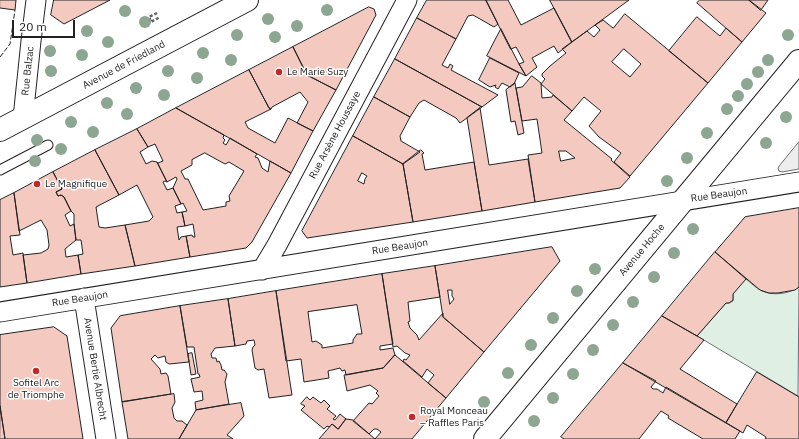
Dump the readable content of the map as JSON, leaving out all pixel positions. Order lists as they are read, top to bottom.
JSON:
{
  "streets": {
    "street": [
      "Avenue de Friedland",
      "Rue Balzac",
      "Rue Arsène Houssaye",
      "Rue Beaujon",
      "Avenue Hoche",
      "Avenue Bertie Albrecht"
    ]
  },
  "crossings": [
    ["Avenue de Friedland", "Rue Balzac"],
    ["Rue Arsène Houssaye", "Rue Beaujon"],
    ["Rue Beaujon", "Avenue Hoche"],
    ["Rue Beaujon", "Avenue Bertie Albrecht"]
  ],
  "places": [
    "Le Marie Suzy",
    "Le Magnifique",
    "Sofitel Arc de Triomphe",
    "Royal Monceau – Raffles Paris"
  ],
  "scale_bar": "20 m"
}
